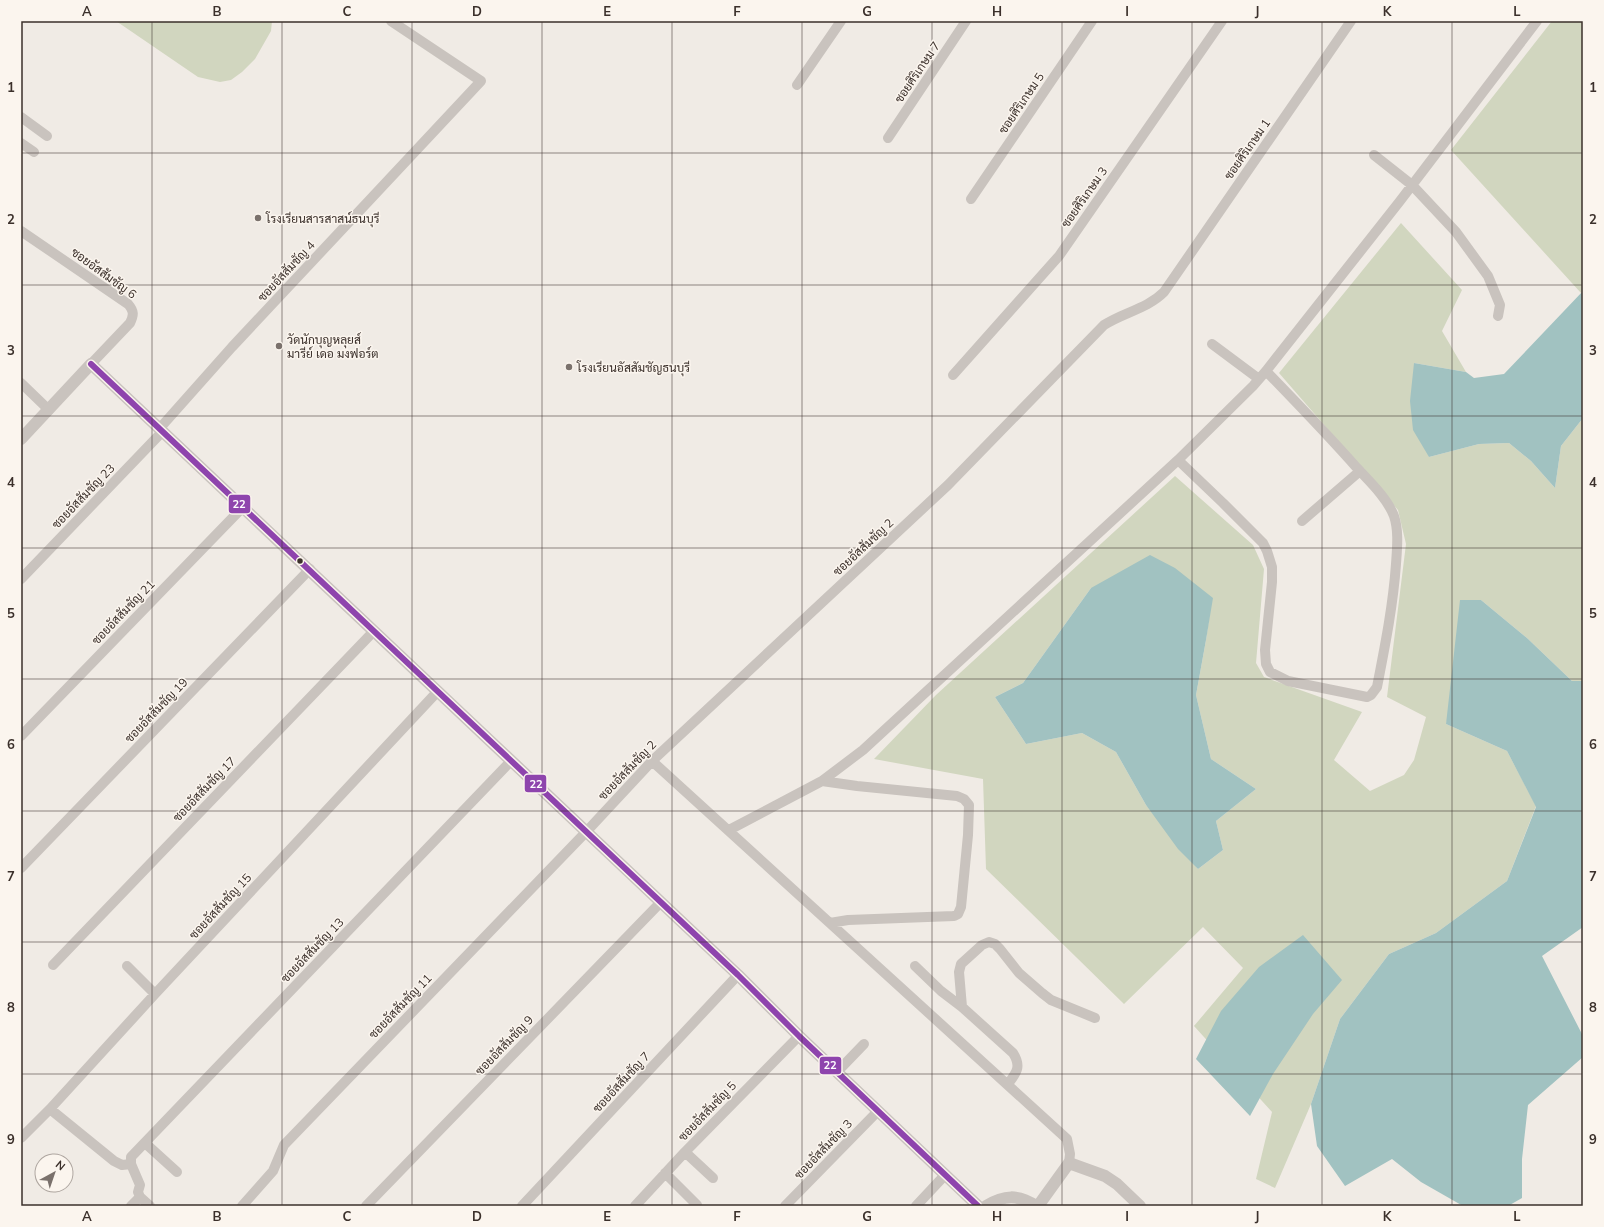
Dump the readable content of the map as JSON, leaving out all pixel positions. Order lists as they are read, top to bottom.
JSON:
{
  "streets": {
    "street": [
      "ซอยศิริเกษม 7",
      "ซอยศิริเกษม 5",
      "ซอยศิริเกษม 1",
      "ซอยศิริเกษม 3",
      "ซอยอัสสัมชัญ 4",
      "ซอยอัสสัมชัญ 6",
      "ซอยอัสสัมชัญ 23",
      "ซอยอัสสัมชัญ 2",
      "ซอยอัสสัมชัญ 21",
      "ซอยอัสสัมชัญ 19",
      "ซอยอัสสัมชัญ 17",
      "ซอยอัสสัมชัญ 15",
      "ซอยอัสสัมชัญ 13",
      "ซอยอัสสัมชัญ 11",
      "ซอยอัสสัมชัญ 9",
      "ซอยอัสสัมชัญ 7",
      "ซอยอัสสัมชัญ 5",
      "ซอยอัสสัมชัญ 3"
    ]
  },
  "crossings": [
    ["ซอยศิริเกษม 1", "ซอยอัสสัมชัญ 2"],
    ["ซอยอัสสัมชัญ 4", "ซอยอัสสัมชัญ 23"],
    ["ซอยอัสสัมชัญ 2", "ซอยอัสสัมชัญ 11"]
  ],
  "places": ["โรงเรียนสารสาสน์ธนบุรี", "วัดนักบุญหลุยส์ มารีย์ เดอ มงฟอร์ต", "โรงเรียนอัสสัมชัญธนบุรี"],
  "lines": ["transit line 22"],
  "north": "top right",
  "grid": {
    "columns": [
      "A",
      "B",
      "C",
      "D",
      "E",
      "F",
      "G",
      "H",
      "I",
      "J",
      "K",
      "L"
    ],
    "rows": [
      "1",
      "2",
      "3",
      "4",
      "5",
      "6",
      "7",
      "8",
      "9"
    ]
  }
}
